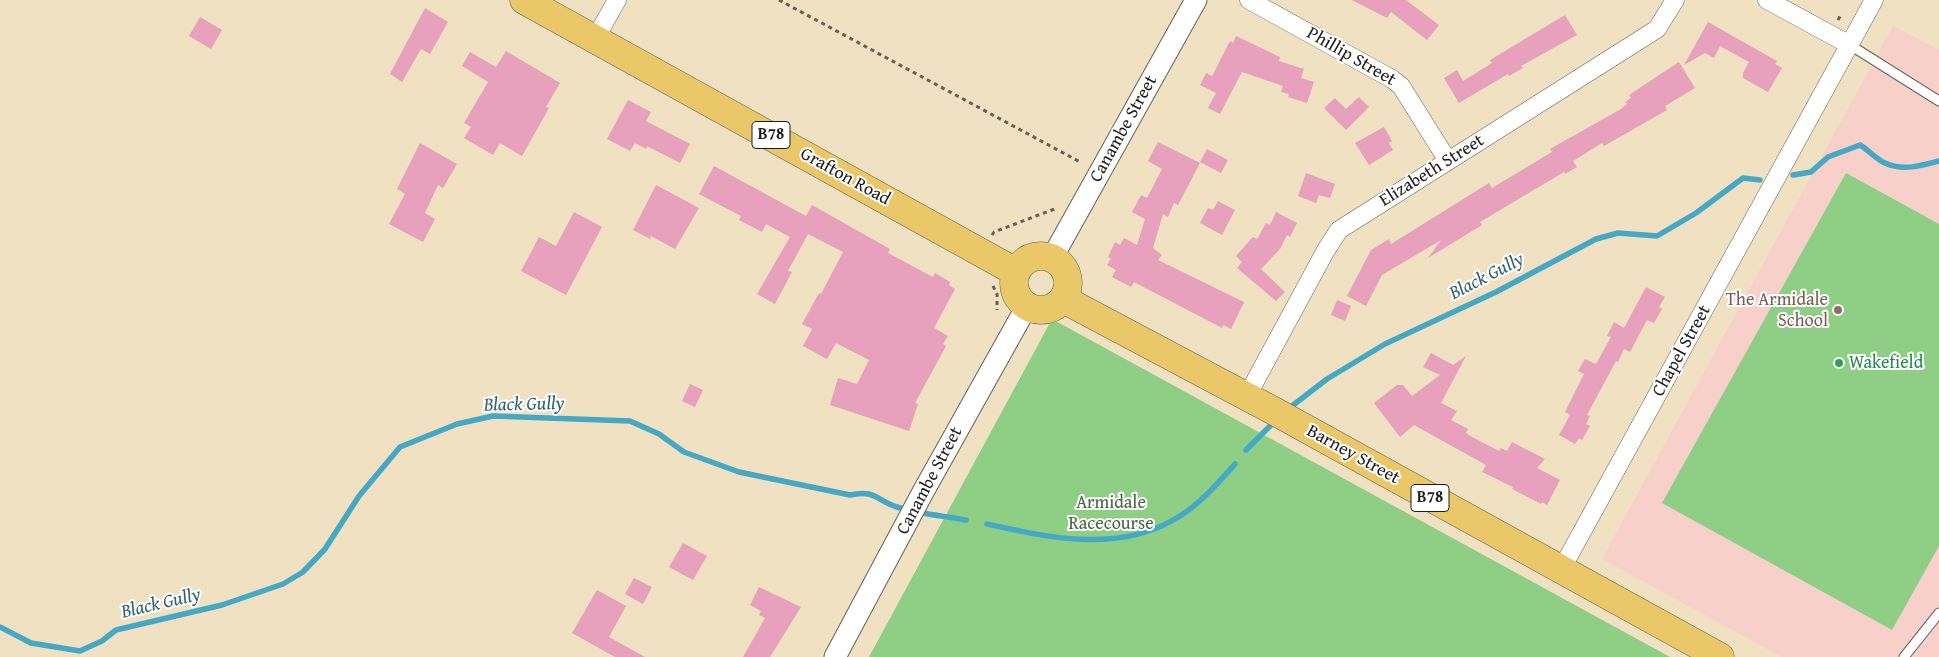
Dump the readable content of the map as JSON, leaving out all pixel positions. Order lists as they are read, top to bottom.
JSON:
{
  "streets": {
    "main road": ["B78", "Grafton Road", "Barney Street"],
    "street": [
      "Phillip Street",
      "Canambe Street",
      "Elizabeth Street",
      "Chapel Street"
    ]
  },
  "crossings": [
    ["Phillip Street", "Elizabeth Street"],
    ["Canambe Street", "Grafton Road"],
    ["Canambe Street", "Barney Street"],
    ["Elizabeth Street", "Barney Street"],
    ["Grafton Road", "Barney Street"],
    ["Chapel Street", "Barney Street"]
  ],
  "water": ["Black Gully"],
  "parks": ["Armidale Racecourse"],
  "places": ["The Armidale School", "Wakefield"]
}
